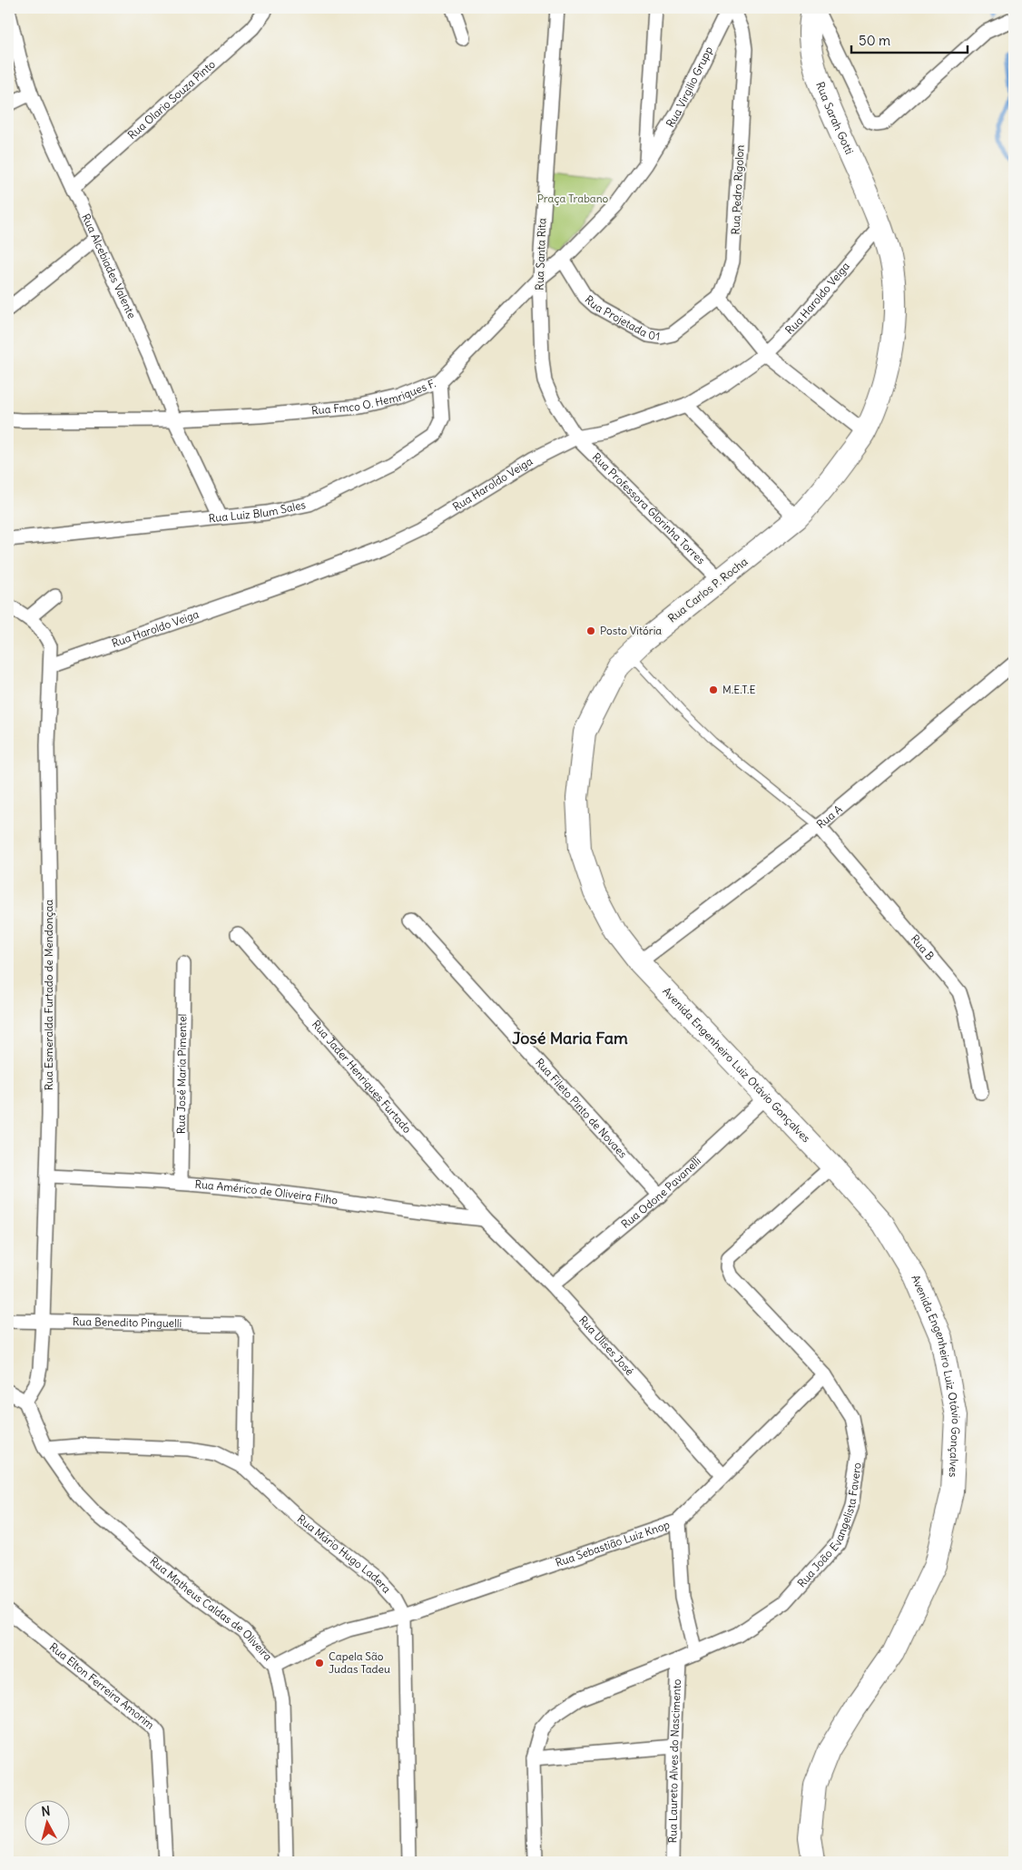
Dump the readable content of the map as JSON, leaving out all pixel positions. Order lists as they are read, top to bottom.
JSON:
{
  "streets": {
    "main road": ["Rua Sarah Gotti", "Rua Carlos P. Rocha", "Avenida Engenheiro Luiz Otávio Gonçalves"],
    "street": [
      "Rua Virgilio Grupp",
      "Rua Olario Souza Pinto",
      "Rua Pedro Rigolon",
      "Rua Santa Rita",
      "Rua Alcebiades Valente",
      "Rua Haroldo Veiga",
      "Rua Projetada 01",
      "Rua Fmco O. Hemriques F.",
      "Rua Professora Glorinha Torres",
      "Rua Luiz Blum Sales",
      "Rua A",
      "Rua B",
      "Rua Esmeralda Furtado de Mendonçaa",
      "Rua José María Pimentel",
      "Rua Jader Henriques Furtado",
      "Rua Fileto Pinto de Novaes",
      "Rua Américo de Oliveira Filho",
      "Rua Odone Pavanelli",
      "Rua Benedito Pinguelli",
      "Rua Ulises José",
      "Rua João Evangelista Favero",
      "Rua Sebastião Luiz Knop",
      "Rua Mário Hugo Ladera",
      "Rua Matheus Caldas de Oliveira",
      "Rua Elton Ferreira Amorim",
      "Rua Laureto Alves do Nascimento"
    ]
  },
  "crossings": [
    ["Rua Virgilio Grupp", "Rua Fmco O. Hemriques F."],
    ["Rua Olario Souza Pinto", "Rua Alcebiades Valente"],
    ["Rua Sarah Gotti", "Rua Haroldo Veiga"],
    ["Rua Sarah Gotti", "Rua Carlos P. Rocha"],
    ["Rua Pedro Rigolon", "Rua Projetada 01"],
    ["Rua Santa Rita", "Rua Haroldo Veiga"],
    ["Rua Santa Rita", "Rua Fmco O. Hemriques F."],
    ["Rua Santa Rita", "Rua Professora Glorinha Torres"],
    ["Rua Alcebiades Valente", "Rua Fmco O. Hemriques F."],
    ["Rua Alcebiades Valente", "Rua Luiz Blum Sales"],
    ["Rua Haroldo Veiga", "Rua Professora Glorinha Torres"],
    ["Rua Haroldo Veiga", "Rua Carlos P. Rocha"],
    ["Rua Haroldo Veiga", "Rua Esmeralda Furtado de Mendonçaa"],
    ["Rua Projetada 01", "Rua Fmco O. Hemriques F."],
    ["Rua Fmco O. Hemriques F.", "Rua Luiz Blum Sales"],
    ["Rua Professora Glorinha Torres", "Rua Carlos P. Rocha"],
    ["Rua Carlos P. Rocha", "Rua A"],
    ["Rua Carlos P. Rocha", "Avenida Engenheiro Luiz Otávio Gonçalves"],
    ["Rua A", "Rua B"],
    ["Rua A", "Avenida Engenheiro Luiz Otávio Gonçalves"],
    ["Rua Esmeralda Furtado de Mendonçaa", "Rua Américo de Oliveira Filho"],
    ["Rua Esmeralda Furtado de Mendonçaa", "Rua Benedito Pinguelli"],
    ["Rua Esmeralda Furtado de Mendonçaa", "Rua Matheus Caldas de Oliveira"],
    ["Avenida Engenheiro Luiz Otávio Gonçalves", "Rua Odone Pavanelli"],
    ["Avenida Engenheiro Luiz Otávio Gonçalves", "Rua João Evangelista Favero"],
    ["Rua José María Pimentel", "Rua Américo de Oliveira Filho"],
    ["Rua Jader Henriques Furtado", "Rua Américo de Oliveira Filho"],
    ["Rua Jader Henriques Furtado", "Rua Ulises José"],
    ["Rua Fileto Pinto de Novaes", "Rua Odone Pavanelli"],
    ["Rua Américo de Oliveira Filho", "Rua Ulises José"],
    ["Rua Odone Pavanelli", "Rua Ulises José"],
    ["Rua Benedito Pinguelli", "Rua Mário Hugo Ladera"],
    ["Rua Ulises José", "Rua Sebastião Luiz Knop"],
    ["Rua João Evangelista Favero", "Rua Sebastião Luiz Knop"],
    ["Rua João Evangelista Favero", "Rua Laureto Alves do Nascimento"],
    ["Rua Sebastião Luiz Knop", "Rua Mário Hugo Ladera"],
    ["Rua Sebastião Luiz Knop", "Rua Matheus Caldas de Oliveira"],
    ["Rua Mário Hugo Ladera", "Rua Matheus Caldas de Oliveira"]
  ],
  "districts": ["José Maria Fam"],
  "parks": ["Praça Trabano"],
  "places": ["Posto Vitória", "M.E.T.E", "Capela São Judas Tadeu"],
  "scale_bar": "50 m",
  "north": "top"
}
